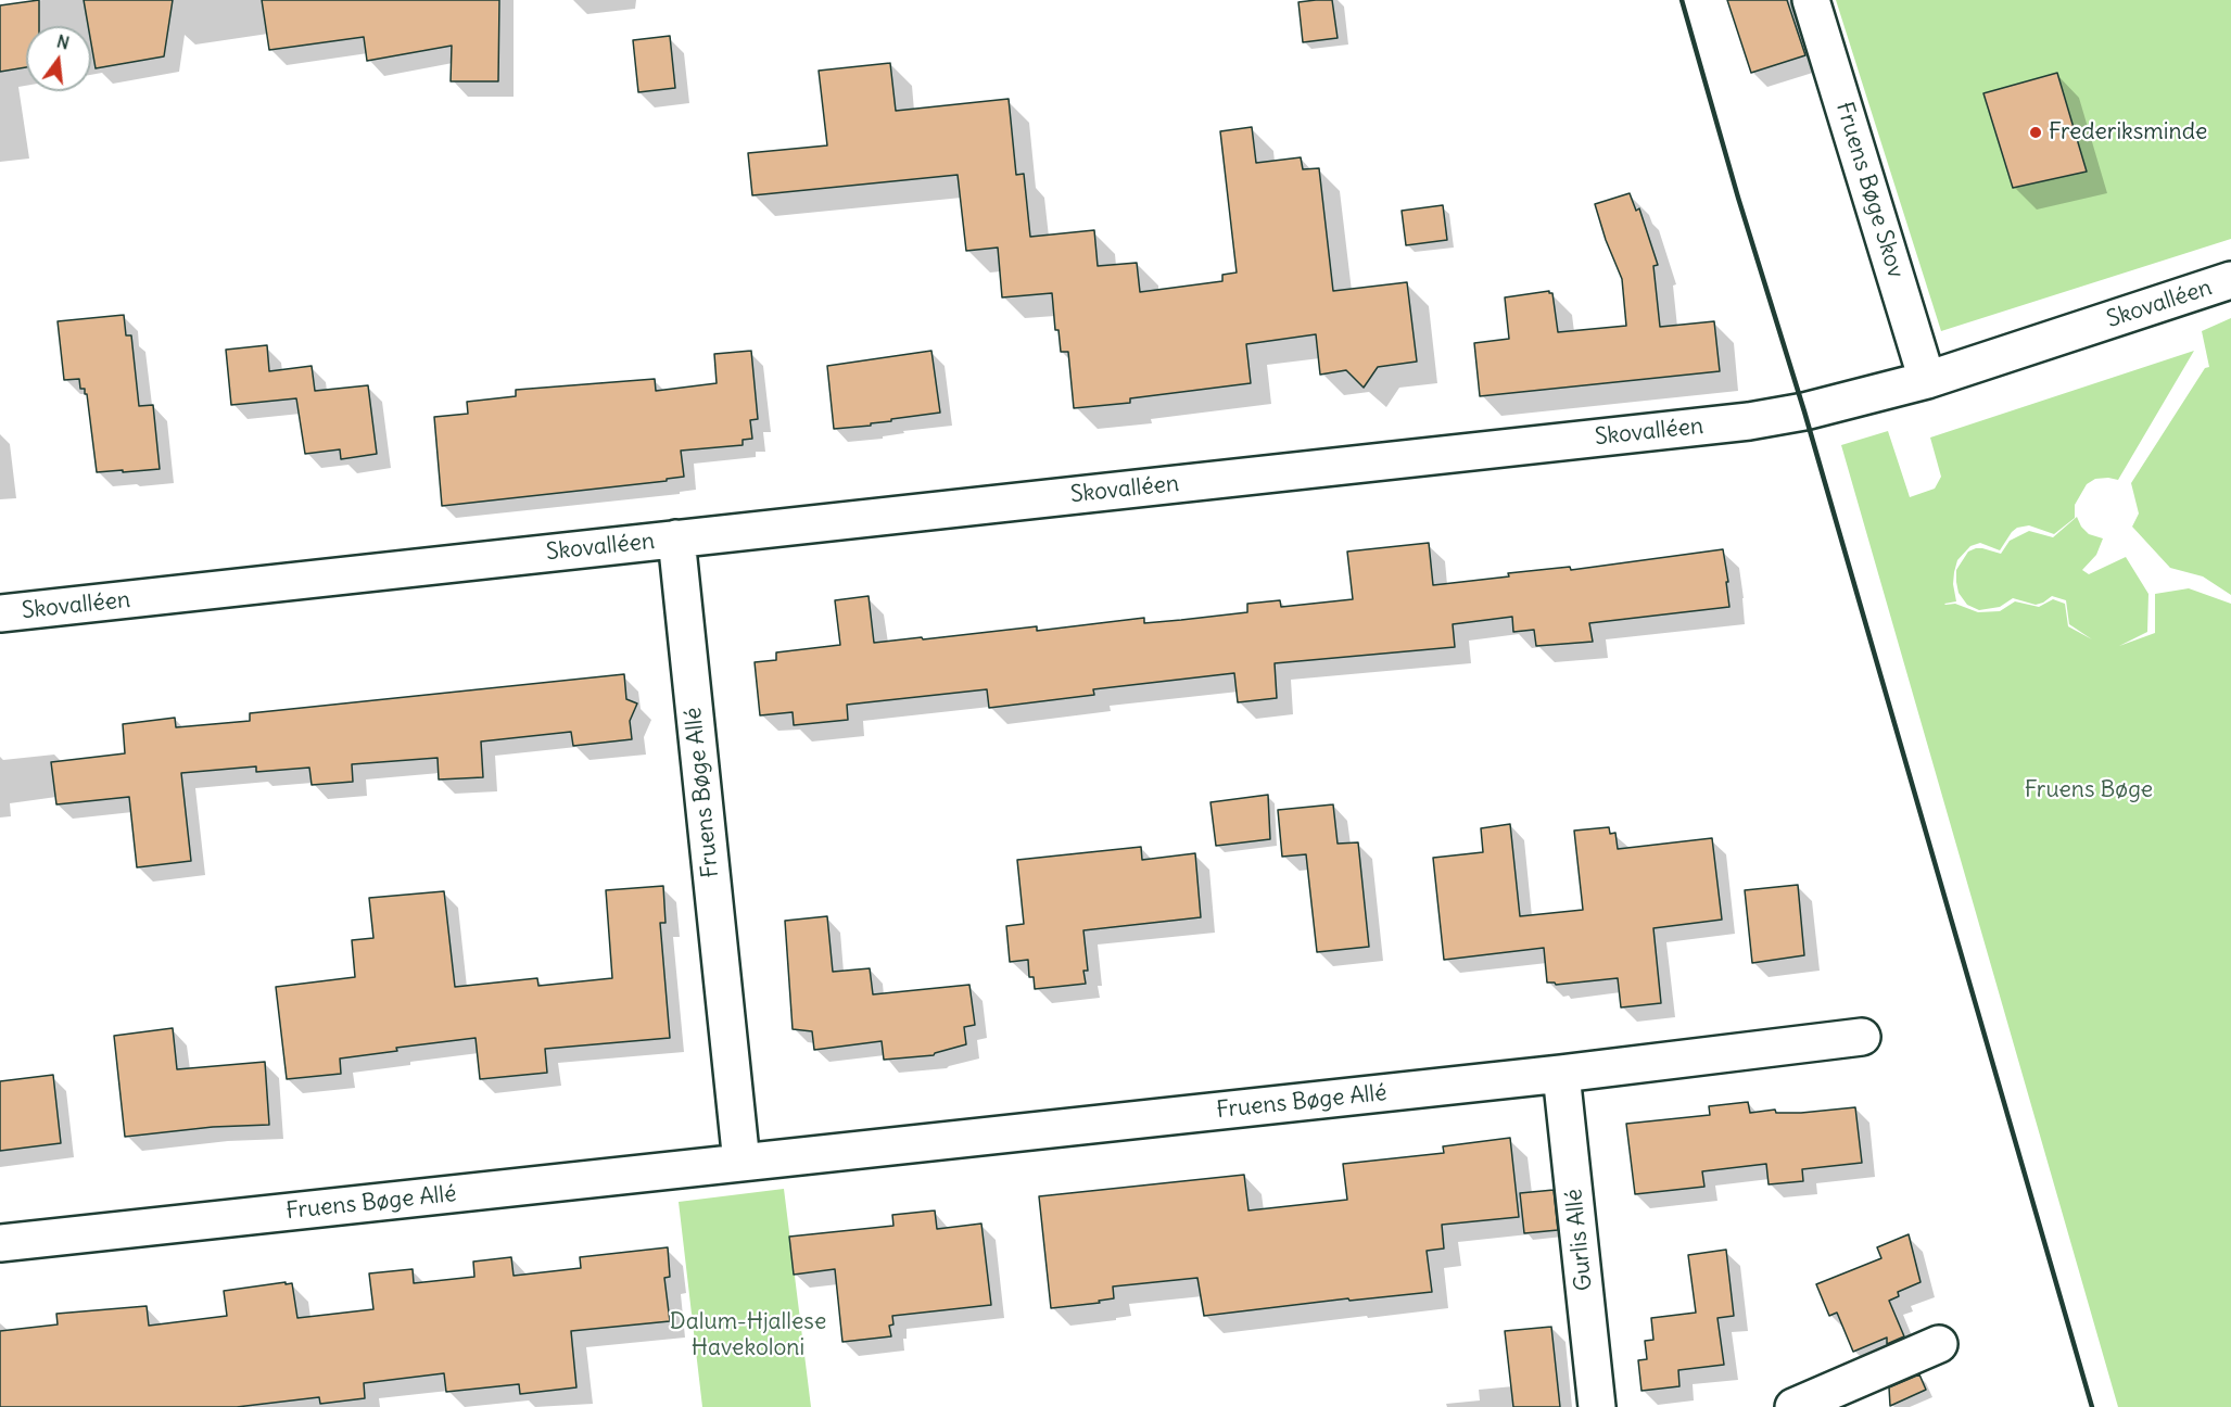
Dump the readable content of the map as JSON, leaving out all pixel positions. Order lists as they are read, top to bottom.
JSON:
{
  "streets": {
    "street": [
      "Fruens Bøge Skov",
      "Skovalléen",
      "Fruens Bøge Allé",
      "Gurlis Allé"
    ]
  },
  "crossings": [
    ["Fruens Bøge Skov", "Skovalléen"],
    ["Skovalléen", "Fruens Bøge Allé"],
    ["Fruens Bøge Allé", "Gurlis Allé"]
  ],
  "parks": ["Fruens Bøge", "Dalum-Hjallese Havekoloni"],
  "places": ["Frederiksminde"],
  "north": "top"
}
